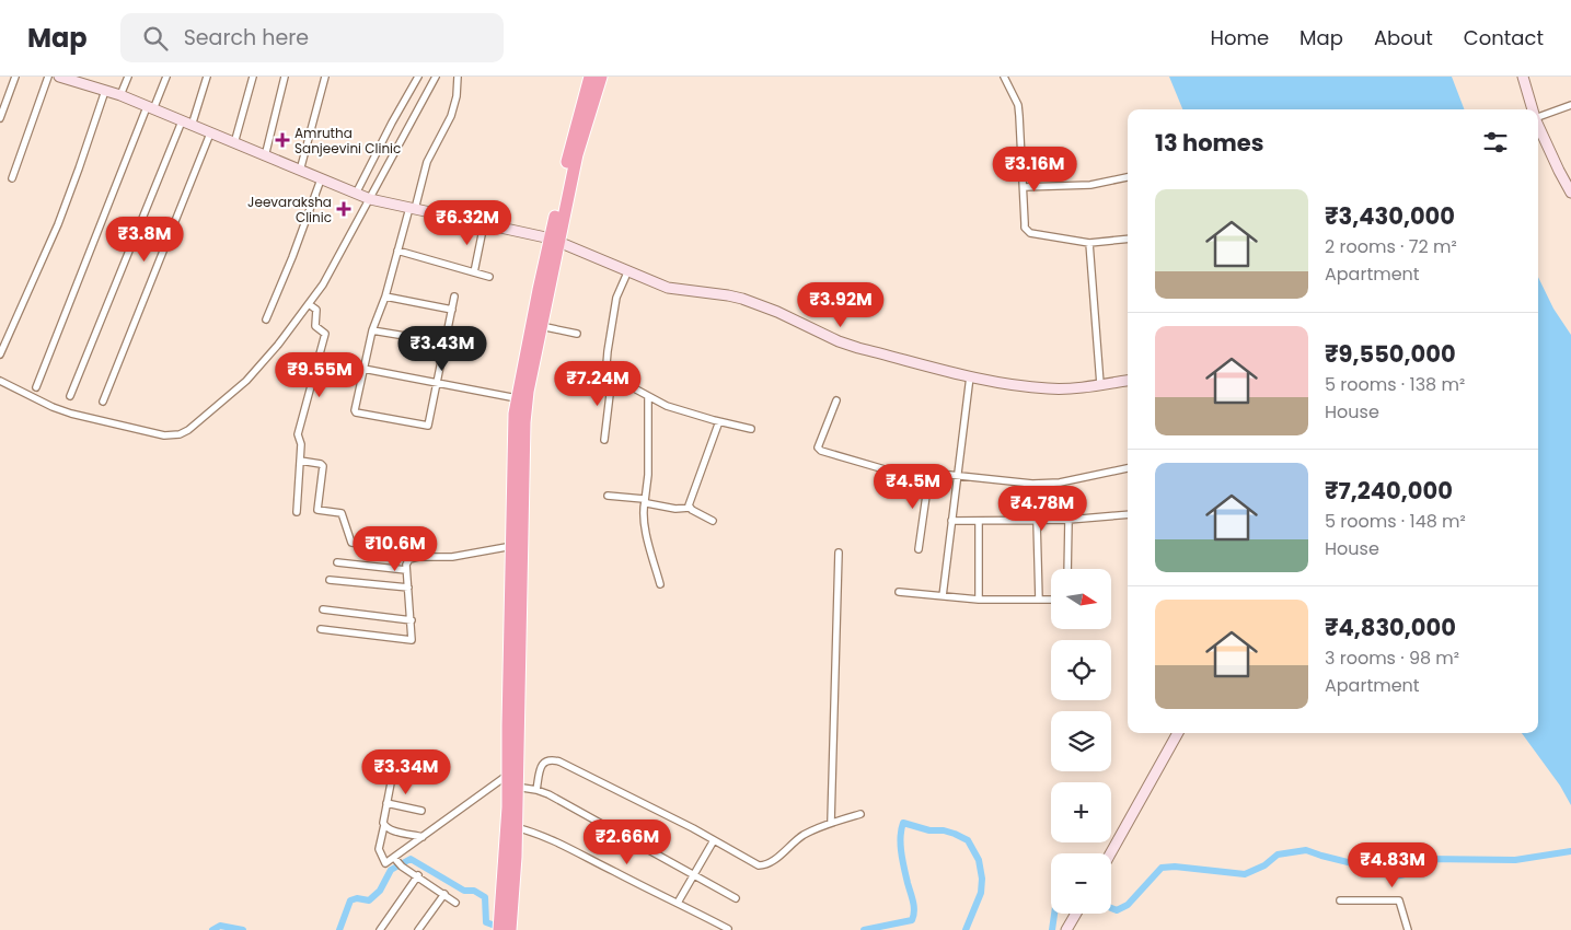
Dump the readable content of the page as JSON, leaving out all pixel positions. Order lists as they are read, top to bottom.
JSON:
{
  "places": {
    "health": ["Amrutha Sanjeevini Clinic", "Jeevaraksha Clinic"]
  },
  "north": "right",
  "page": {
    "header": "Map",
    "search": "Search here",
    "nav": [
      "Home",
      "Map",
      "About",
      "Contact"
    ],
    "heading": "13 homes",
    "price": [
      "₹3.16M",
      "₹6.32M",
      "₹3.8M",
      "₹3.92M",
      "₹3.43M",
      "₹9.55M",
      "₹7.24M",
      "₹4.5M",
      "₹4.78M",
      "₹10.6M",
      "₹3.34M",
      "₹2.66M",
      "₹4.83M"
    ],
    "list": [
      {
        "name": "₹3,430,000",
        "note": "2 rooms · 72 m² · Apartment"
      },
      {
        "name": "₹9,550,000",
        "note": "5 rooms · 138 m² · House"
      },
      {
        "name": "₹7,240,000",
        "note": "5 rooms · 148 m² · House"
      },
      {
        "name": "₹4,830,000",
        "note": "3 rooms · 98 m² · Apartment"
      }
    ],
    "map_buttons": ["+", "−"]
  }
}
